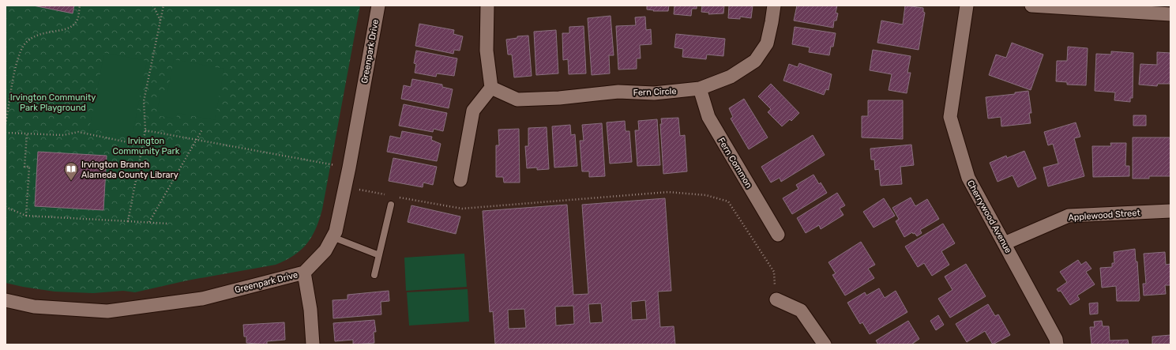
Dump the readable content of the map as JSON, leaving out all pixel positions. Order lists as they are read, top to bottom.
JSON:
{
  "streets": {
    "street": [
      "Greenpark Drive",
      "Fern Circle",
      "Fern Common",
      "Applewood Street",
      "Cherrywood Avenue"
    ]
  },
  "crossings": [
    ["Fern Circle", "Fern Common"],
    ["Applewood Street", "Cherrywood Avenue"]
  ],
  "parks": ["Irvington Community Park Playground", "Irvington Community Park"],
  "places": {
    "library": ["Irvington Branch Alameda County Library"]
  }
}
